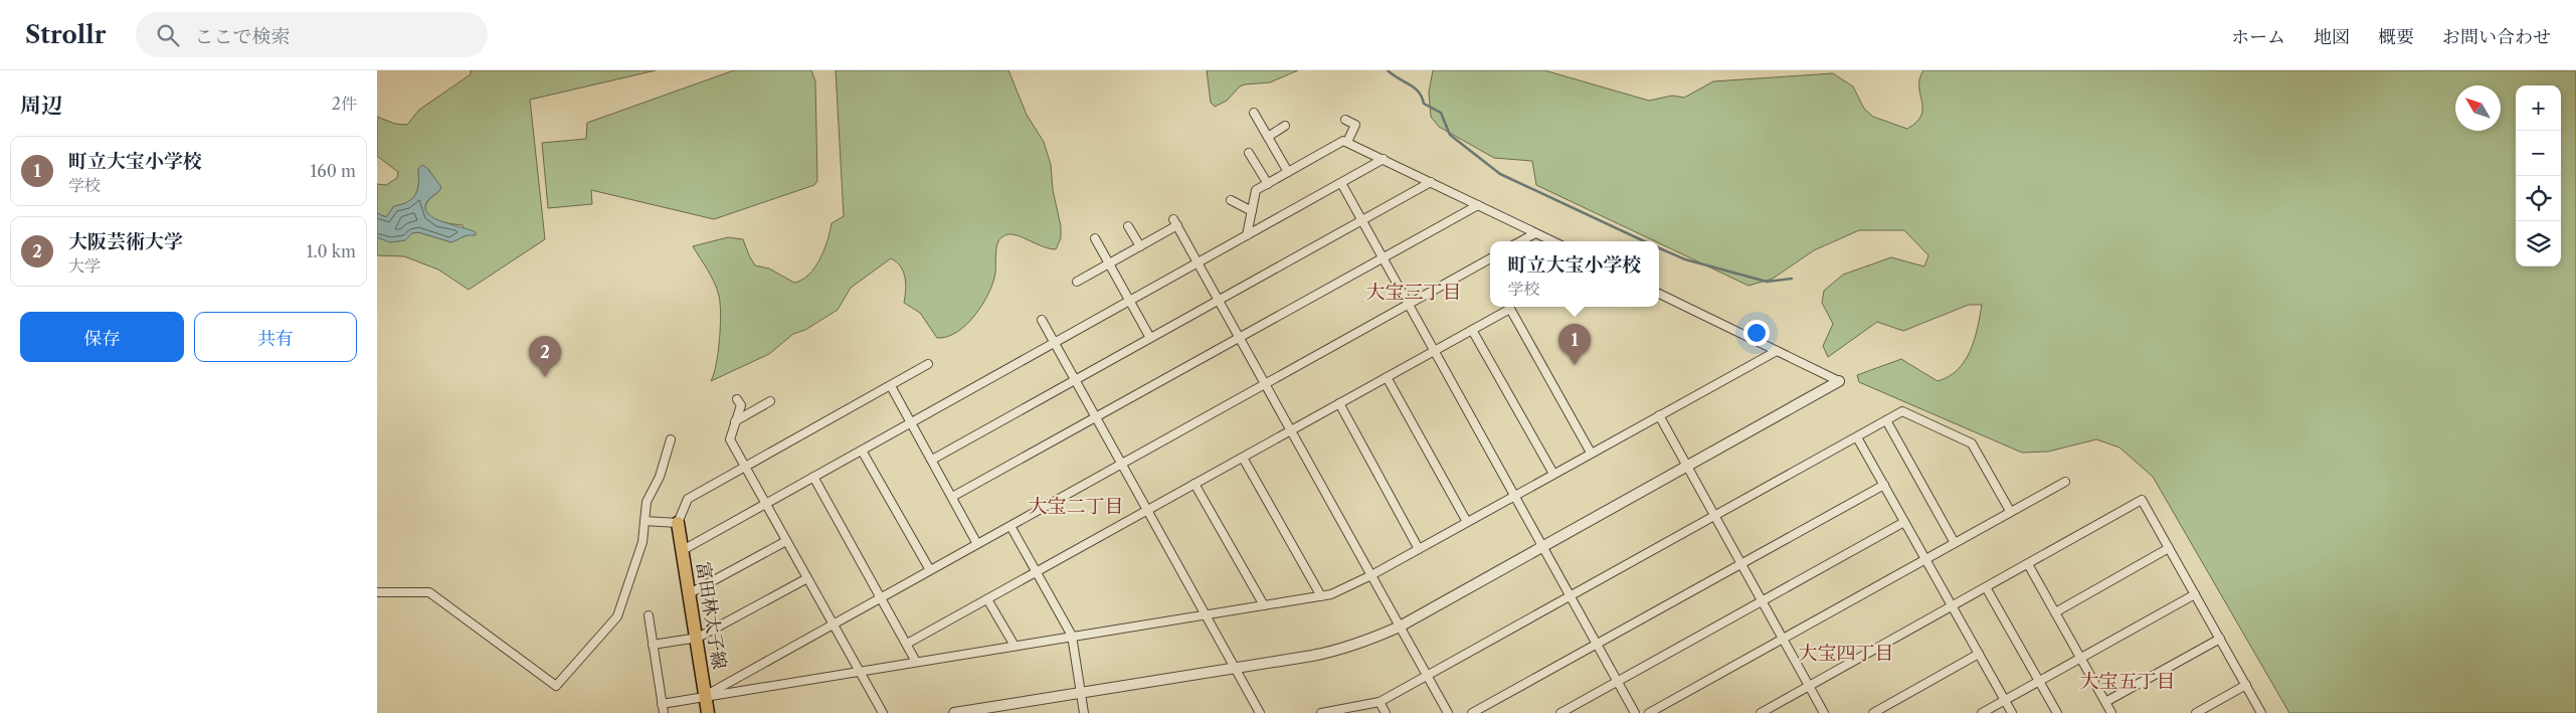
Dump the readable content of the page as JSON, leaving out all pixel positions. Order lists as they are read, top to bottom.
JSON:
{
  "streets": {
    "main road": ["富田林太子線"]
  },
  "districts": [
    "大宝三丁目",
    "大宝二丁目",
    "大宝四丁目",
    "大宝五丁目"
  ],
  "north": "top left",
  "page": {
    "header": "Strollr",
    "search": "ここで検索",
    "nav": [
      "ホーム",
      "地図",
      "概要",
      "お問い合わせ"
    ],
    "heading": ["周辺", "2件"],
    "map_buttons": ["+", "−"],
    "list": [
      {
        "mark": "1",
        "name": "町立大宝小学校",
        "note": "学校",
        "value": "160 m"
      },
      {
        "mark": "2",
        "name": "大阪芸術大学",
        "note": "大学",
        "value": "1.0 km"
      }
    ],
    "popup": ["町立大宝小学校", "学校"],
    "buttons": ["保存", "共有"],
    "pins": ["1", "2"]
  }
}
